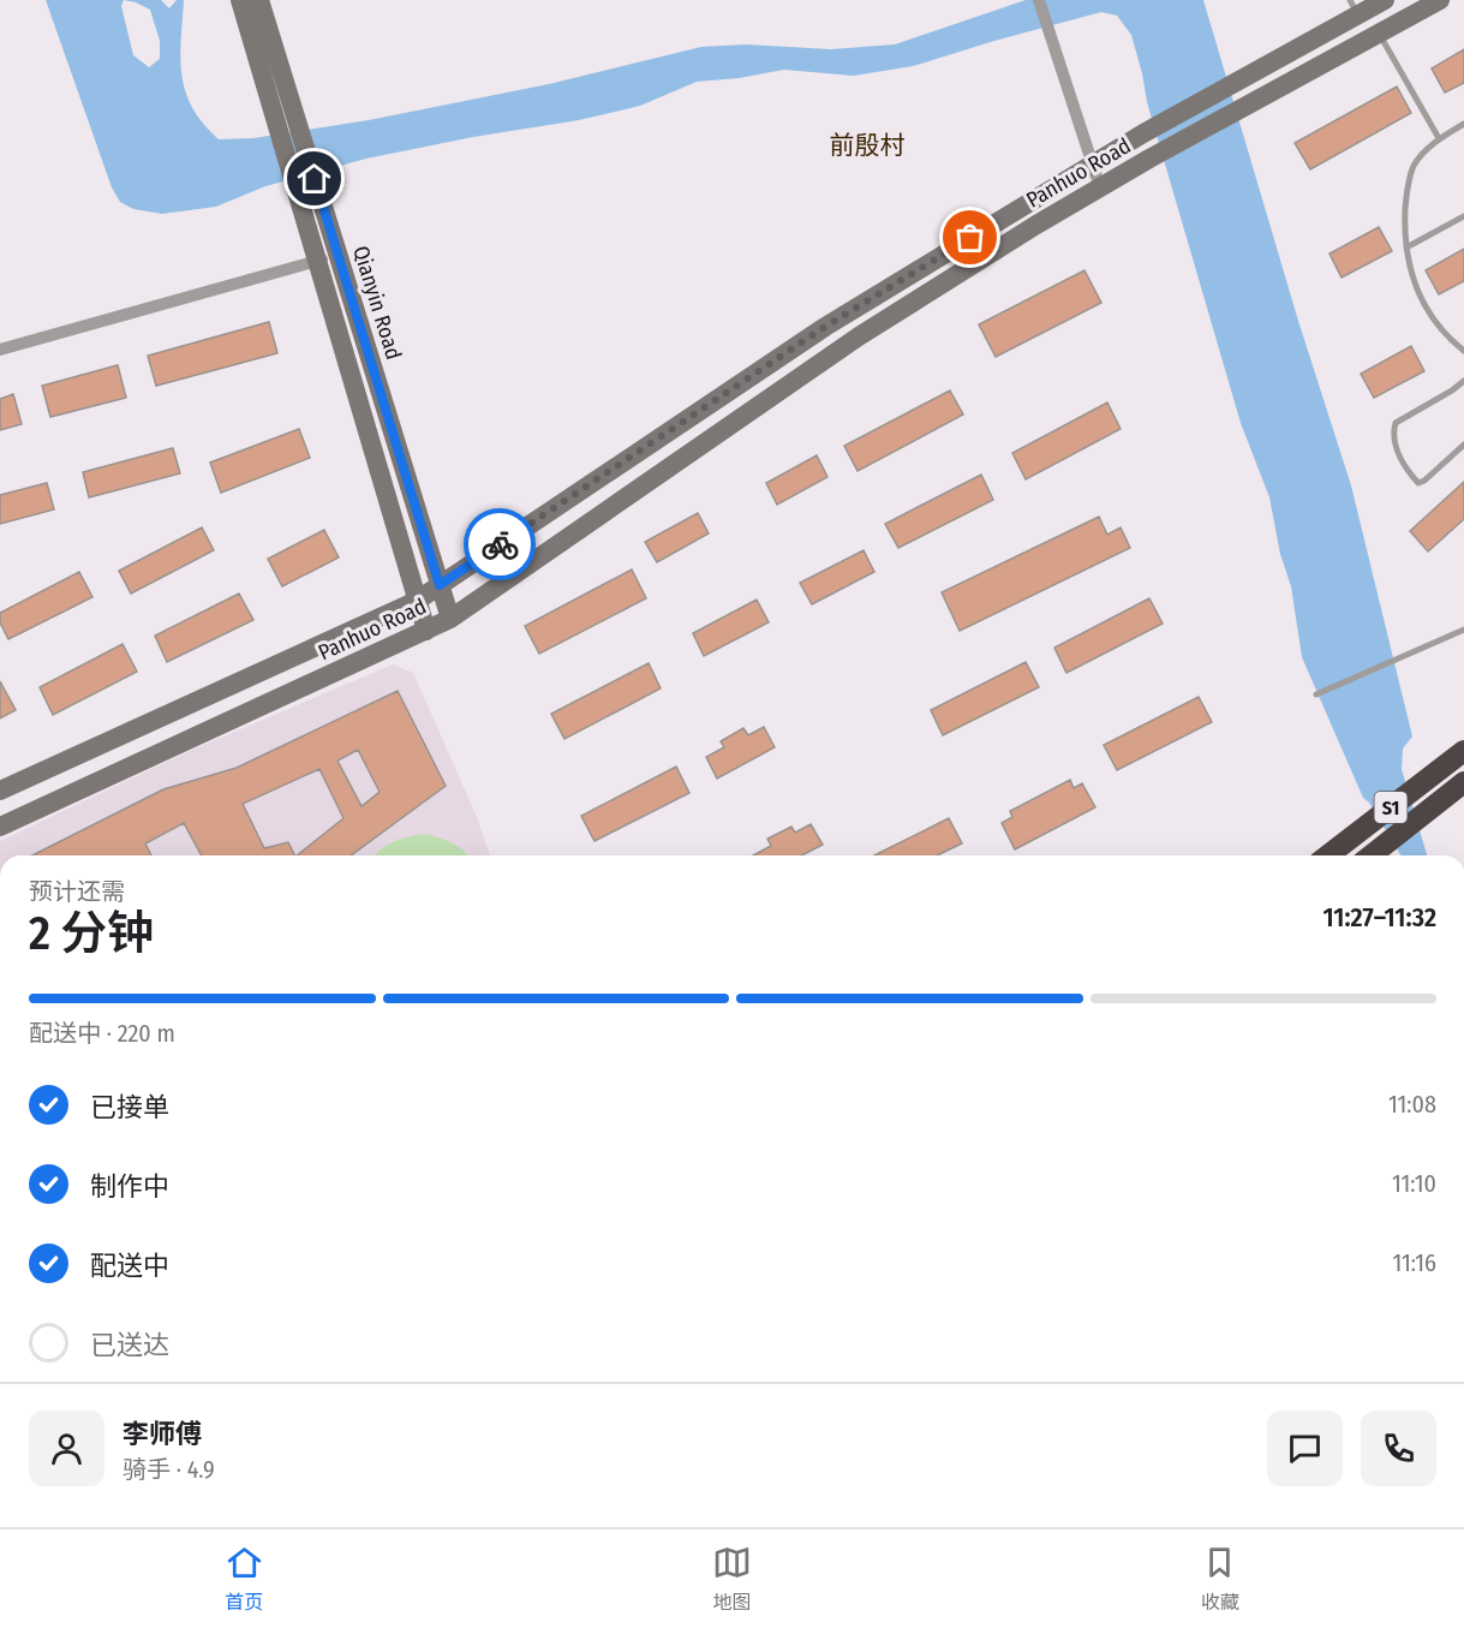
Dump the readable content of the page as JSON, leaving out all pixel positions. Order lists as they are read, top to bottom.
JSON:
{
  "streets": {
    "highway": ["S1"],
    "street": ["Panhuo Road", "Qianyin Road"]
  },
  "crossings": [
    ["Panhuo Road", "Qianyin Road"]
  ],
  "districts": ["前殷村"],
  "page": {
    "heading": ["2 分钟", "预计还需", "11:27–11:32"],
    "panel": ["李师傅", "骑手 · 4.9"],
    "bar": "配送中 · 220 m",
    "list": [
      ["已接单", "11:08"],
      ["制作中", "11:10"],
      ["配送中", "11:16"],
      "已送达"
    ],
    "tabs": ["首页", "地图", "收藏"]
  }
}
